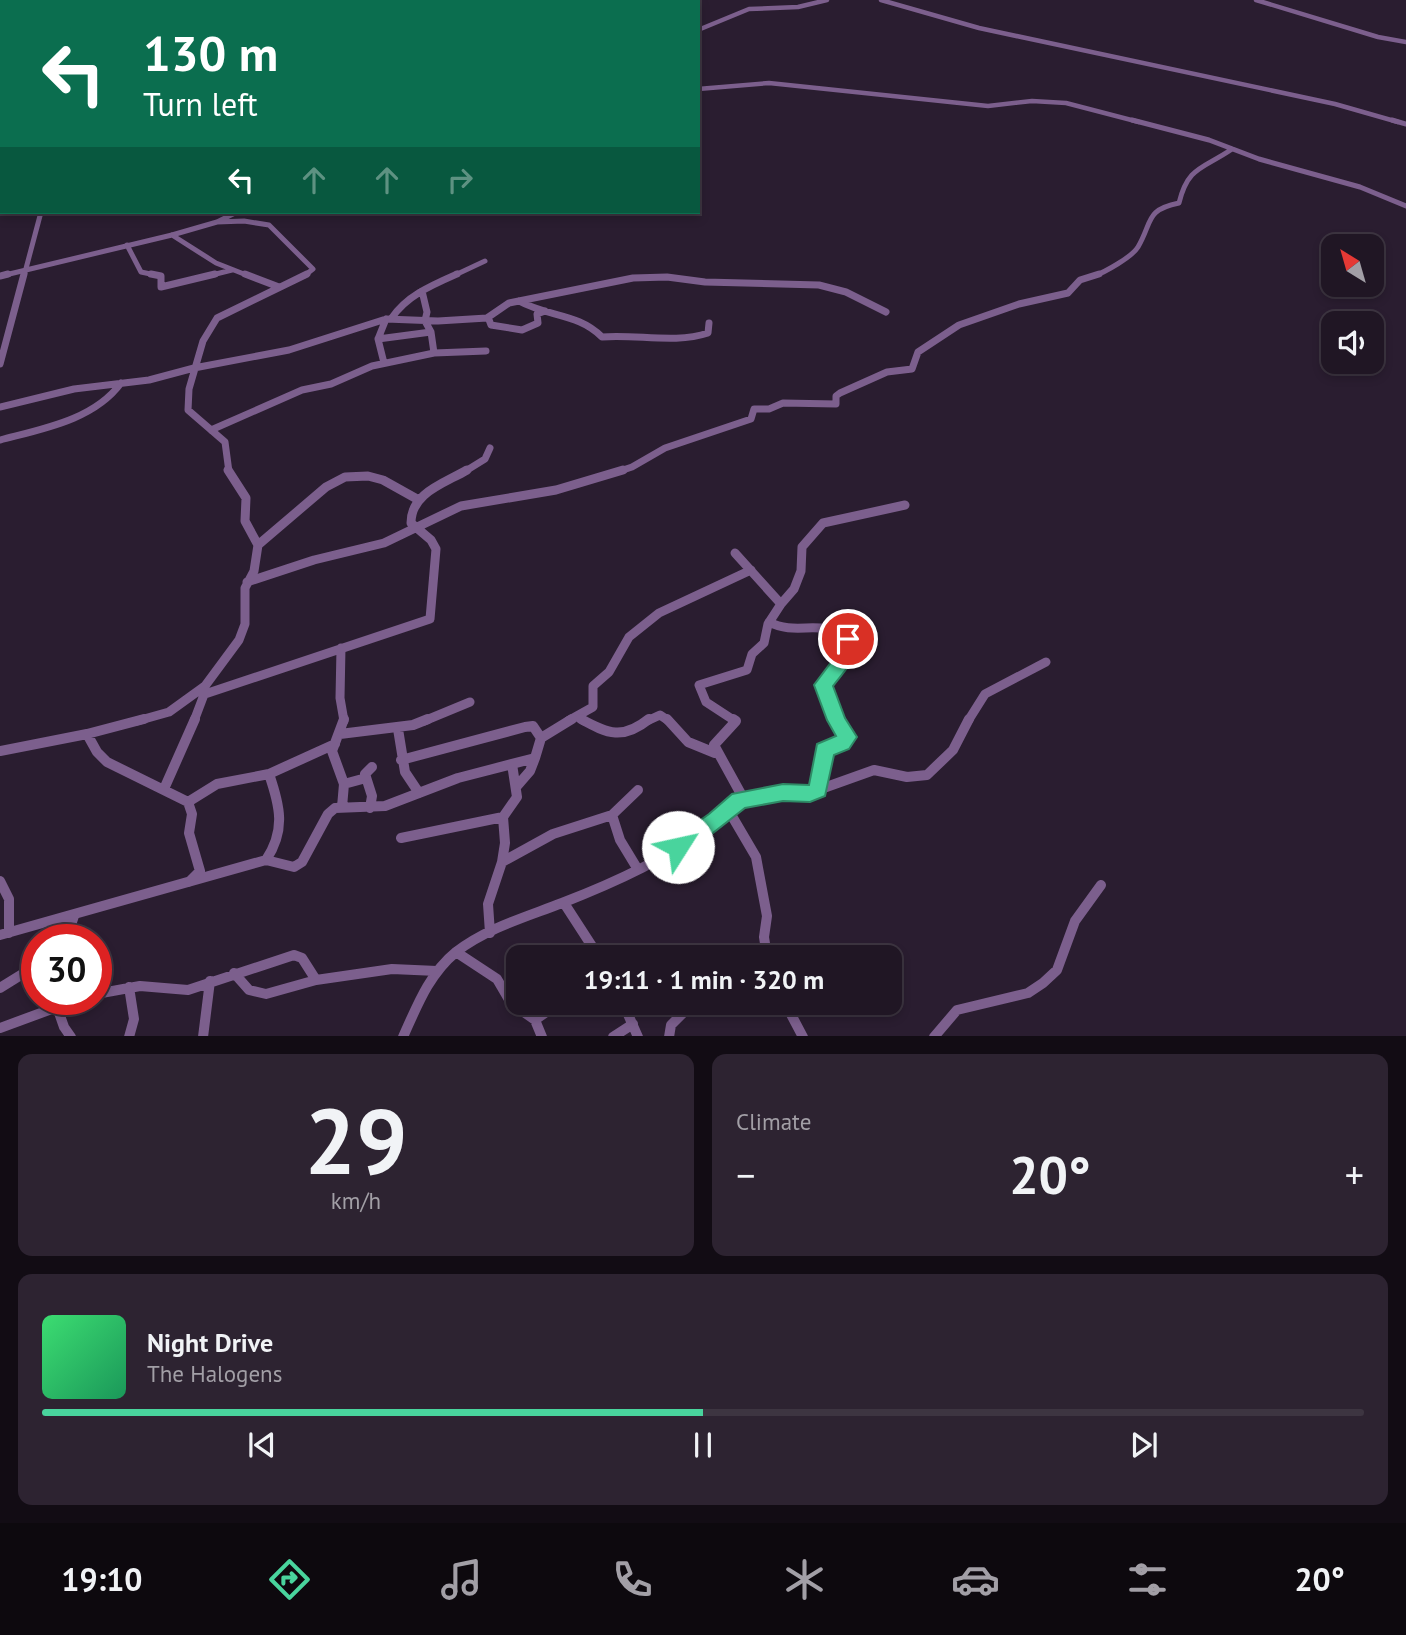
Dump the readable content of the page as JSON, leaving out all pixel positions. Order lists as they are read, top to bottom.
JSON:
{
  "north": "top left",
  "page": {
    "turn": ["130 m", "Turn left"],
    "limit": "30",
    "trip": "19:11 · 1 min · 320 m",
    "tile": [
      ["29", "km/h"],
      "Climate"
    ],
    "heat": ["−", "20°", "+"],
    "song": ["Night Drive", "The Halogens"],
    "tabs": ["19:10", "20°"]
  }
}
